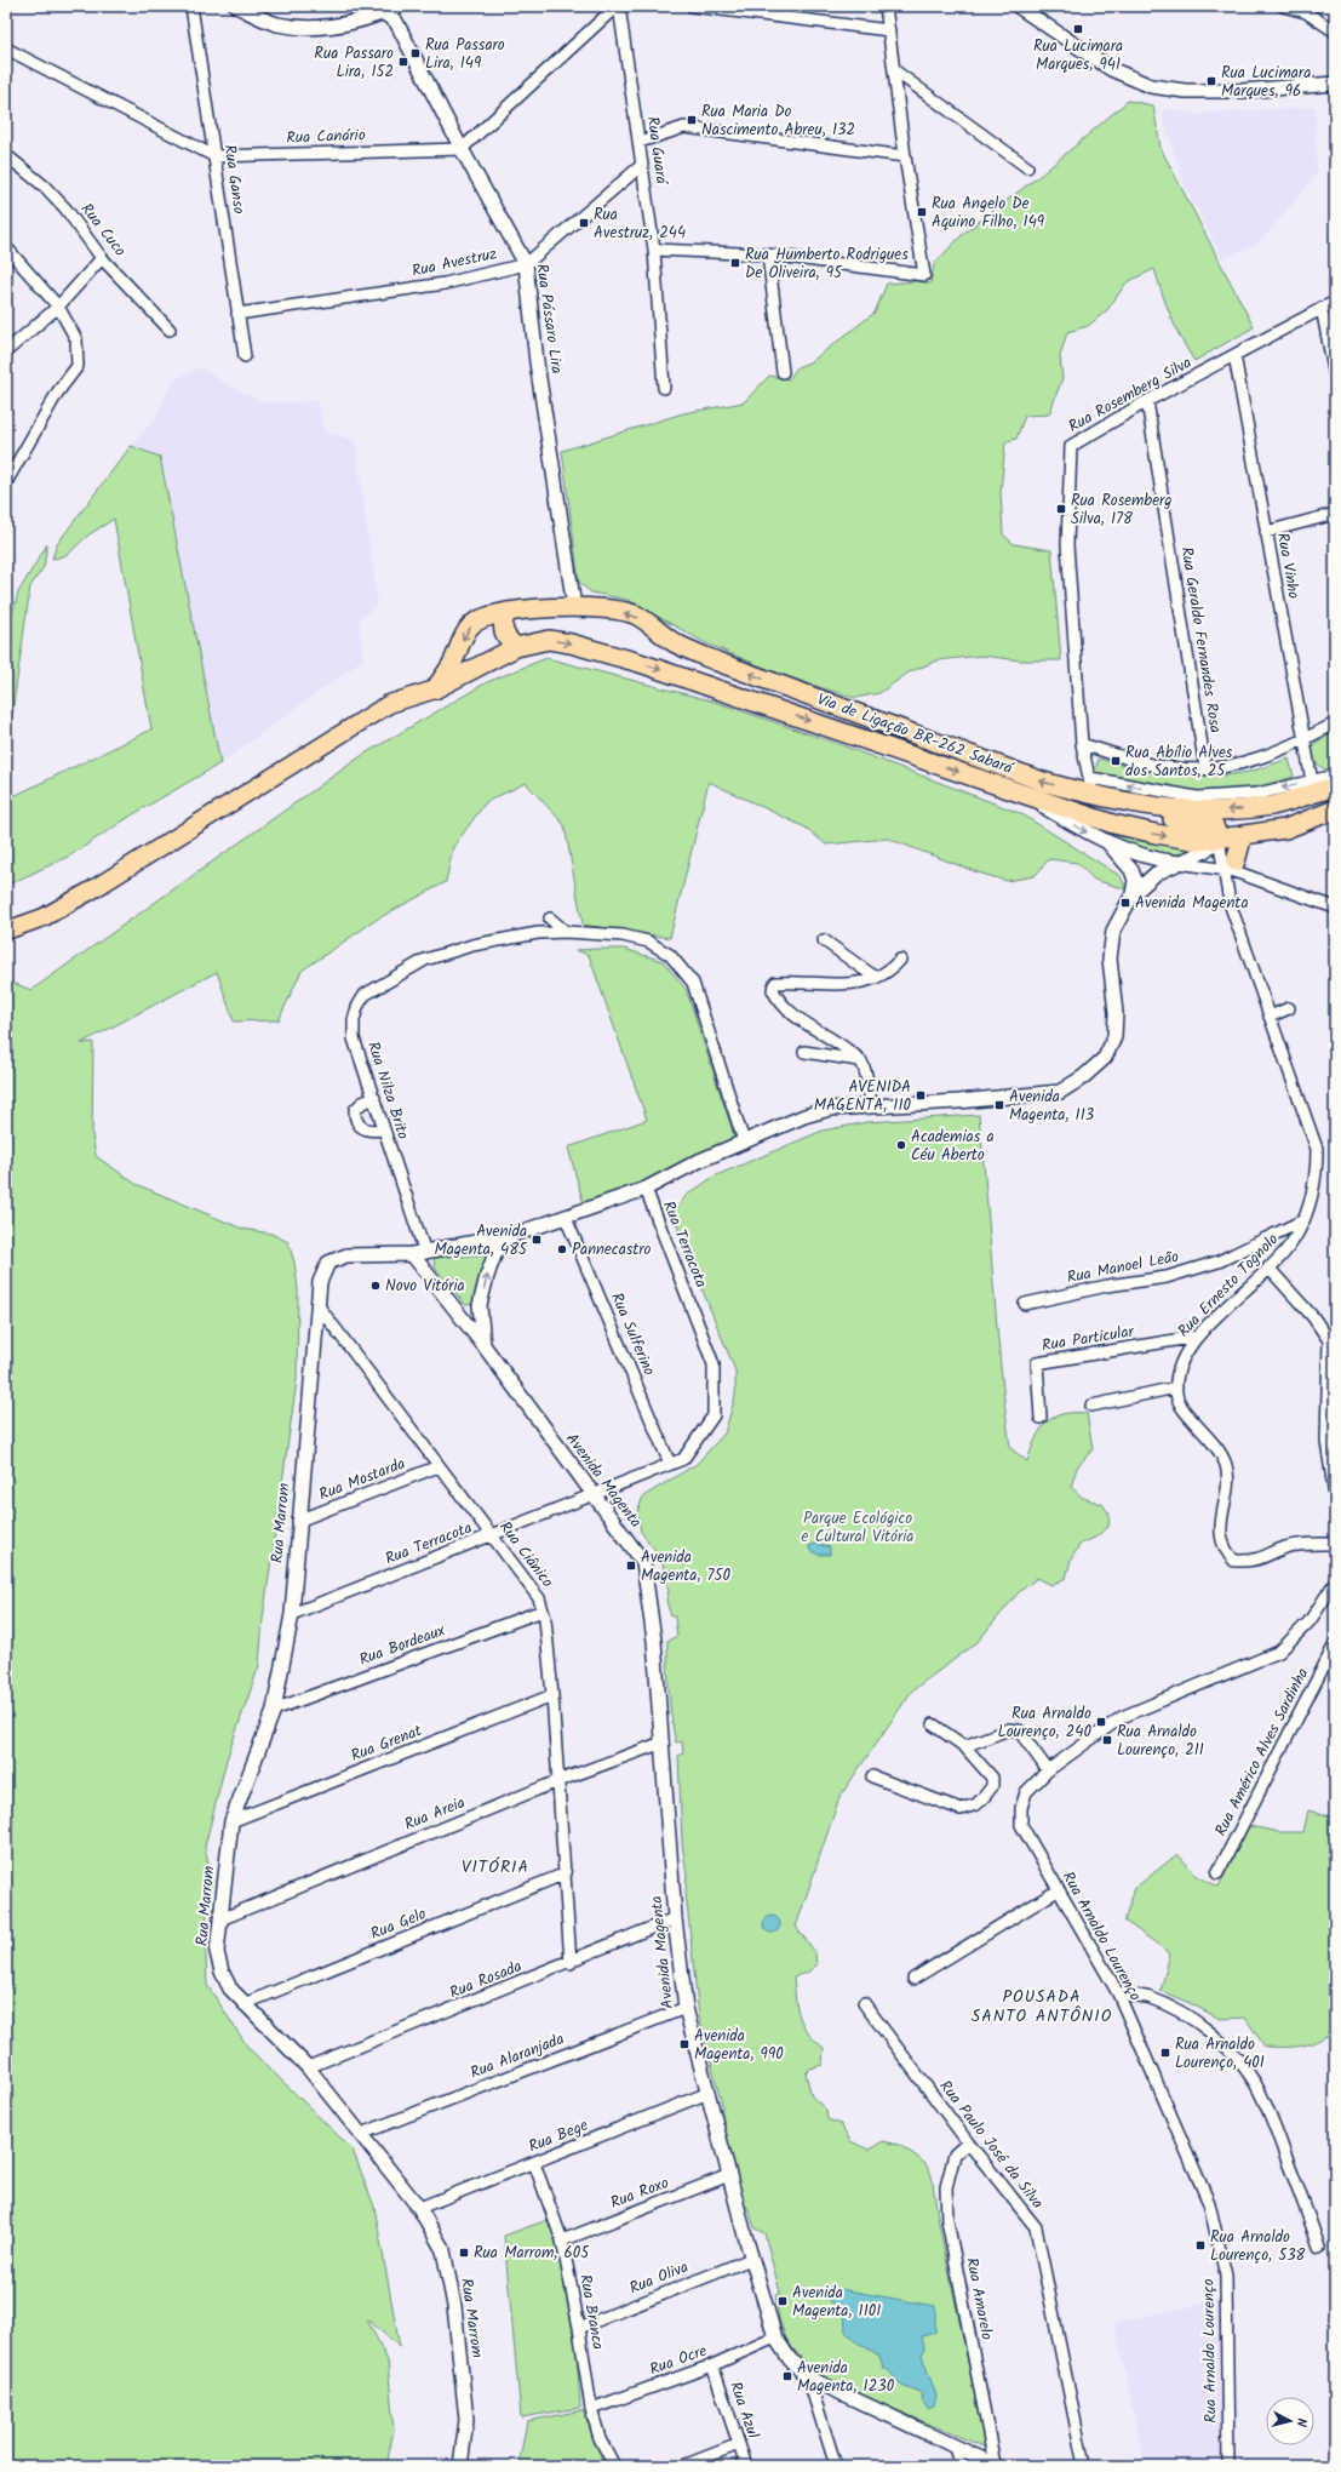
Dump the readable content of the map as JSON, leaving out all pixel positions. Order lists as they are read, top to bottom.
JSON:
{
  "streets": {
    "highway": ["Via de Ligação BR-262 Sabará"],
    "street": [
      "Rua Canário",
      "Rua Guará",
      "Rua Ganso",
      "Rua Cuco",
      "Rua Avestruz",
      "Rua Pássaro Lira",
      "Rua Rosemberg Silva",
      "Rua Vinho",
      "Rua Geraldo Fernandes Rosa",
      "Rua Nilza Brito",
      "Rua Terracota",
      "Rua Manoel Leão",
      "Rua Ernesto Tognolo",
      "Rua Sulferino",
      "Rua Particular",
      "Rua Mostarda",
      "Avenida Magenta",
      "Rua Marrom",
      "Rua Ciânico",
      "Rua Bordeaux",
      "Rua Grenat",
      "Rua Américo Alves Sardinha",
      "Rua Areia",
      "Rua Gelo",
      "Rua Arnaldo Lourenço",
      "Rua Rosada",
      "Rua Alaranjada",
      "Rua Bege",
      "Rua Paulo José da Silva",
      "Rua Roxo",
      "Rua Oliva",
      "Rua Amarelo",
      "Rua Branca",
      "Rua Ocre",
      "Rua Azul"
    ]
  },
  "crossings": [
    ["Rua Canário", "Rua Ganso"],
    ["Rua Canário", "Rua Pássaro Lira"],
    ["Rua Guará", "Rua Avestruz"],
    ["Rua Ganso", "Rua Avestruz"],
    ["Rua Avestruz", "Rua Pássaro Lira"],
    ["Rua Pássaro Lira", "Via de Ligação BR-262 Sabará"],
    ["Rua Rosemberg Silva", "Rua Vinho"],
    ["Rua Rosemberg Silva", "Rua Geraldo Fernandes Rosa"],
    ["Rua Rosemberg Silva", "Via de Ligação BR-262 Sabará"],
    ["Rua Vinho", "Via de Ligação BR-262 Sabará"],
    ["Via de Ligação BR-262 Sabará", "Rua Ernesto Tognolo"],
    ["Rua Nilza Brito", "Rua Marrom"],
    ["Rua Terracota", "Rua Sulferino"],
    ["Rua Terracota", "Avenida Magenta"],
    ["Rua Terracota", "Rua Marrom"],
    ["Rua Terracota", "Rua Ciânico"],
    ["Rua Manoel Leão", "Rua Ernesto Tognolo"],
    ["Rua Ernesto Tognolo", "Rua Particular"],
    ["Rua Mostarda", "Rua Marrom"],
    ["Rua Mostarda", "Rua Ciânico"],
    ["Avenida Magenta", "Rua Marrom"],
    ["Avenida Magenta", "Rua Areia"],
    ["Avenida Magenta", "Rua Rosada"],
    ["Avenida Magenta", "Rua Alaranjada"],
    ["Avenida Magenta", "Rua Bege"],
    ["Avenida Magenta", "Rua Roxo"],
    ["Avenida Magenta", "Rua Oliva"],
    ["Avenida Magenta", "Rua Amarelo"],
    ["Avenida Magenta", "Rua Ocre"],
    ["Rua Marrom", "Rua Ciânico"],
    ["Rua Marrom", "Rua Bordeaux"],
    ["Rua Marrom", "Rua Grenat"],
    ["Rua Marrom", "Rua Areia"],
    ["Rua Marrom", "Rua Gelo"],
    ["Rua Marrom", "Rua Rosada"],
    ["Rua Marrom", "Rua Alaranjada"],
    ["Rua Marrom", "Rua Bege"],
    ["Rua Ciânico", "Rua Bordeaux"],
    ["Rua Ciânico", "Rua Grenat"],
    ["Rua Ciânico", "Rua Areia"],
    ["Rua Ciânico", "Rua Gelo"],
    ["Rua Ciânico", "Rua Rosada"],
    ["Rua Bege", "Rua Branca"],
    ["Rua Paulo José da Silva", "Rua Amarelo"],
    ["Rua Roxo", "Rua Branca"],
    ["Rua Oliva", "Rua Branca"],
    ["Rua Branca", "Rua Ocre"],
    ["Rua Ocre", "Rua Azul"]
  ],
  "districts": ["VITÓRIA", "POUSADA SANTO ANTÔNIO"],
  "parks": ["Parque Ecológico e Cultural Vitória"],
  "places": {
    "transit": [
      "Rua Lucimara Marques, 941",
      "Rua Passaro Lira, 149",
      "Rua Passaro Lira, 152",
      "Rua Lucimara Marques, 96",
      "Rua Maria Do Nascimento Abreu, 132",
      "Rua Angelo De Aquino Filho, 149",
      "Rua Avestruz, 244",
      "Rua Humberto Rodrigues De Oliveira, 95",
      "Rua Rosemberg Silva, 178",
      "Rua Abílio Alves dos Santos, 25",
      "Avenida Magenta",
      "AVENIDA MAGENTA, 110",
      "Avenida Magenta, 113",
      "Avenida Magenta, 485",
      "Avenida Magenta, 750",
      "Rua Arnaldo Lourenço, 240",
      "Rua Arnaldo Lourenço, 211",
      "Avenida Magenta, 990",
      "Rua Arnaldo Lourenço, 401",
      "Rua Arnaldo Lourenço, 538",
      "Rua Marrom, 605",
      "Avenida Magenta, 1101",
      "Avenida Magenta, 1230"
    ],
    "other": ["Academias a Céu Aberto", "Pannecastro", "Novo Vitória"]
  },
  "north": "right"
}
